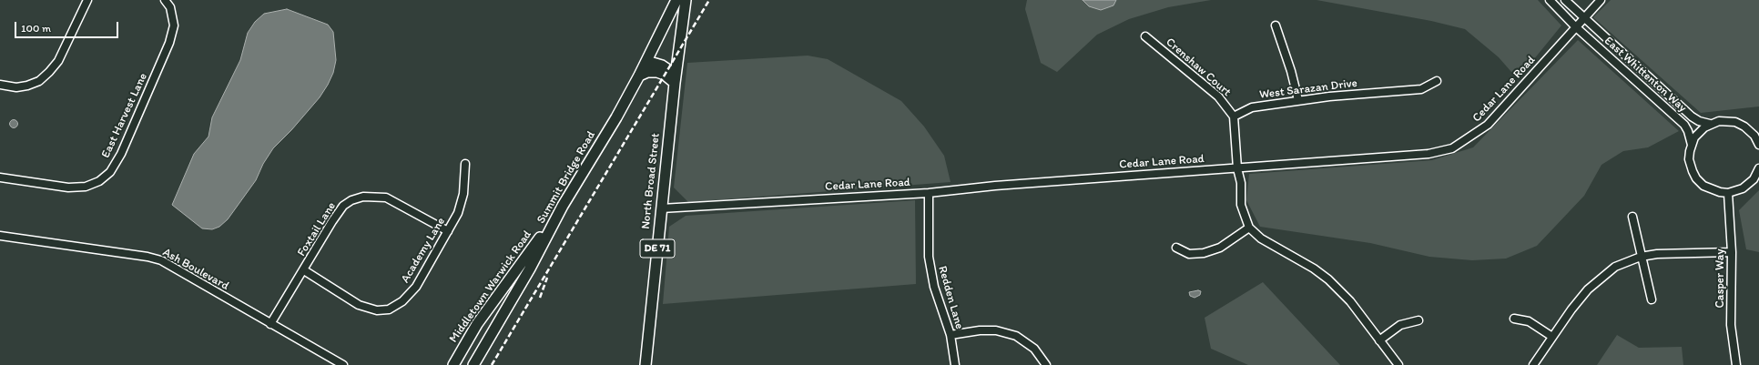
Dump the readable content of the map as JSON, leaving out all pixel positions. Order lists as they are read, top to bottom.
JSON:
{
  "streets": {
    "main road": [
      "Summit Bridge Road",
      "North Broad Street",
      "DE 71",
      "Middletown Warwick Road"
    ],
    "street": [
      "Crenshaw Court",
      "East Whittenton Way",
      "West Sarazan Drive",
      "Cedar Lane Road",
      "East Harvest Lane",
      "Foxtail Lane",
      "Academy Lane",
      "Ash Boulevard",
      "Casper Way",
      "Redden Lane"
    ]
  },
  "crossings": [
    ["Crenshaw Court", "West Sarazan Drive"],
    ["East Whittenton Way", "Cedar Lane Road"],
    ["Cedar Lane Road", "North Broad Street"],
    ["Cedar Lane Road", "Redden Lane"],
    ["Summit Bridge Road", "Middletown Warwick Road"],
    ["Foxtail Lane", "Academy Lane"],
    ["Foxtail Lane", "Ash Boulevard"]
  ],
  "scale_bar": "100 m"
}
